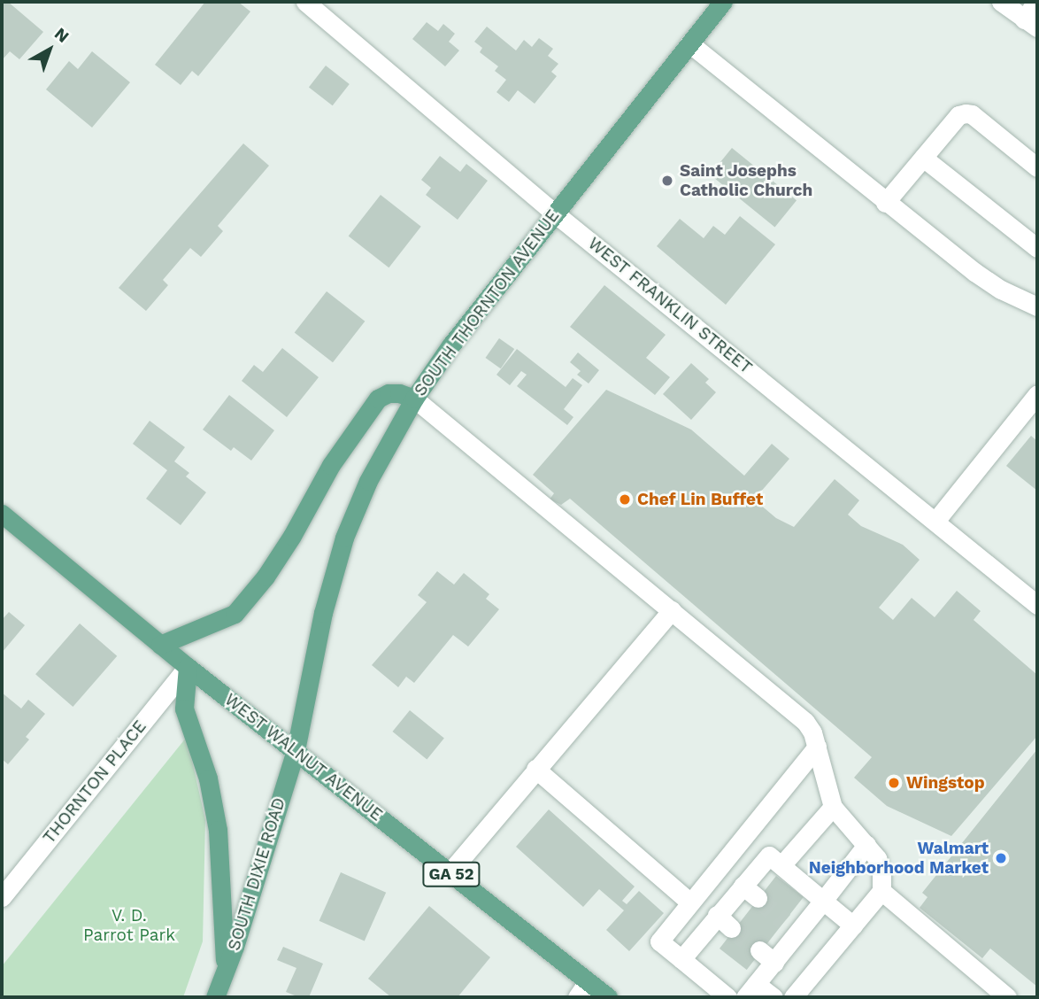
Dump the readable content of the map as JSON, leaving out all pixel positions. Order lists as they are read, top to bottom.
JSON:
{
  "streets": {
    "main road": [
      "SOUTH THORNTON AVENUE",
      "WEST WALNUT AVENUE",
      "SOUTH DIXIE ROAD",
      "GA 52"
    ],
    "street": ["WEST FRANKLIN STREET", "THORNTON PLACE"]
  },
  "crossings": [
    ["SOUTH THORNTON AVENUE", "WEST FRANKLIN STREET"],
    ["SOUTH THORNTON AVENUE", "WEST WALNUT AVENUE"],
    ["SOUTH THORNTON AVENUE", "SOUTH DIXIE ROAD"],
    ["WEST WALNUT AVENUE", "THORNTON PLACE"],
    ["WEST WALNUT AVENUE", "SOUTH DIXIE ROAD"]
  ],
  "parks": ["V. D. Parrot Park"],
  "places": [
    "Saint Josephs Catholic Church",
    "Chef Lin Buffet",
    "Wingstop",
    "Walmart Neighborhood Market"
  ],
  "north": "top right"
}
